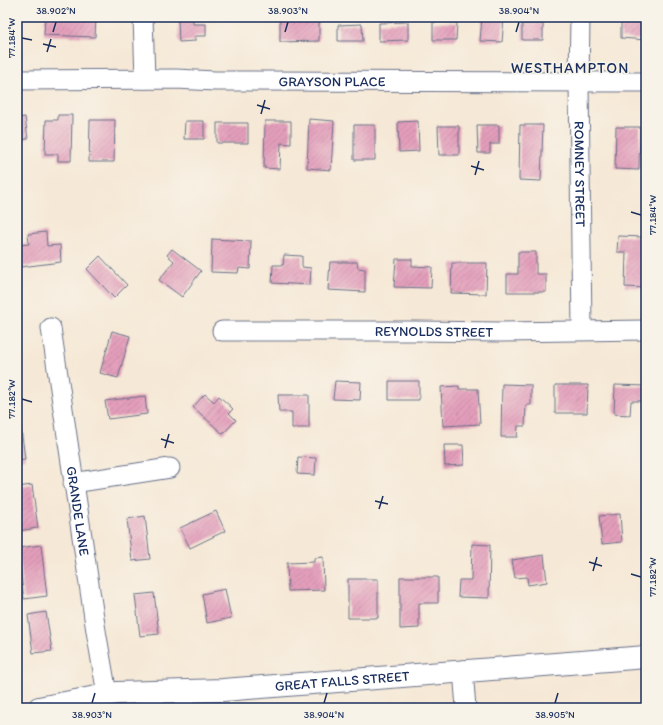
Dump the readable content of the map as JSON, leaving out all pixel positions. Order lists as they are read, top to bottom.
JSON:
{
  "streets": {
    "main road": ["GREAT FALLS STREET"],
    "street": [
      "GRAYSON PLACE",
      "ROMNEY STREET",
      "REYNOLDS STREET",
      "GRANDE LANE"
    ]
  },
  "crossings": [
    ["GRAYSON PLACE", "ROMNEY STREET"],
    ["ROMNEY STREET", "REYNOLDS STREET"],
    ["GRANDE LANE", "GREAT FALLS STREET"]
  ],
  "districts": ["WESTHAMPTON"],
  "coordinates": [
    "38.902°N",
    "38.903°N",
    "38.904°N",
    "77.184°W",
    "77.182°W",
    "38.905°N"
  ]
}
